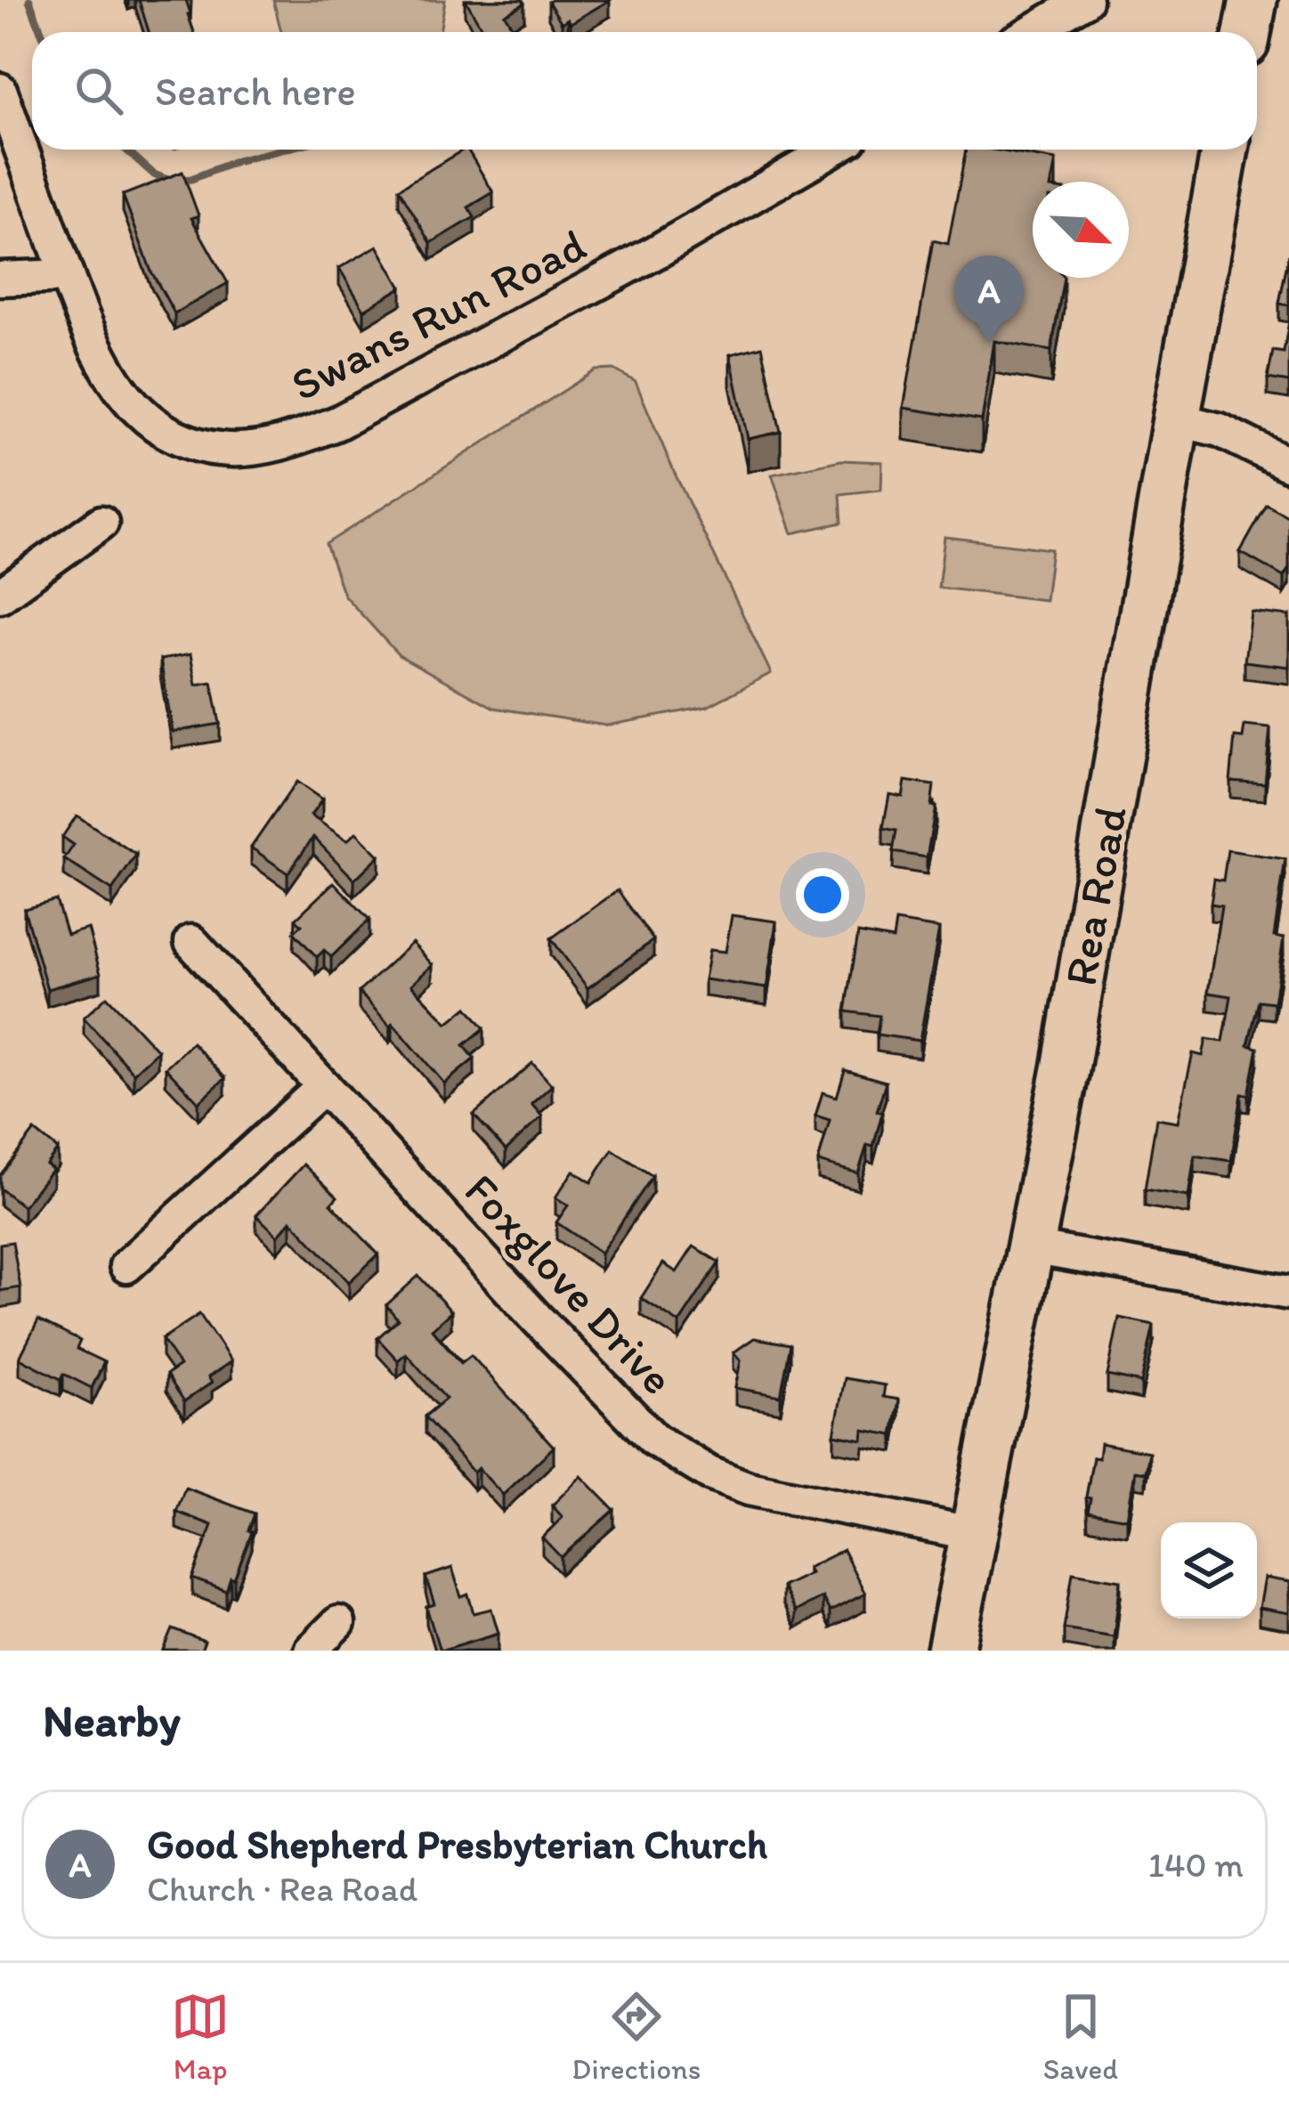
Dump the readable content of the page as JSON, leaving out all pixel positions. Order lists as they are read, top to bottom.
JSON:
{
  "streets": {
    "main road": ["Rea Road"],
    "street": ["Swans Run Road", "Foxglove Drive"]
  },
  "crossings": [
    ["Rea Road", "Foxglove Drive"]
  ],
  "north": "bottom right",
  "page": {
    "search": "Search here",
    "pins": "A",
    "heading": "Nearby",
    "list": [
      {
        "mark": "A",
        "name": "Good Shepherd Presbyterian Church",
        "note": "Church · Rea Road",
        "value": "140 m"
      }
    ],
    "nav": ["Map", "Directions", "Saved"]
  }
}
